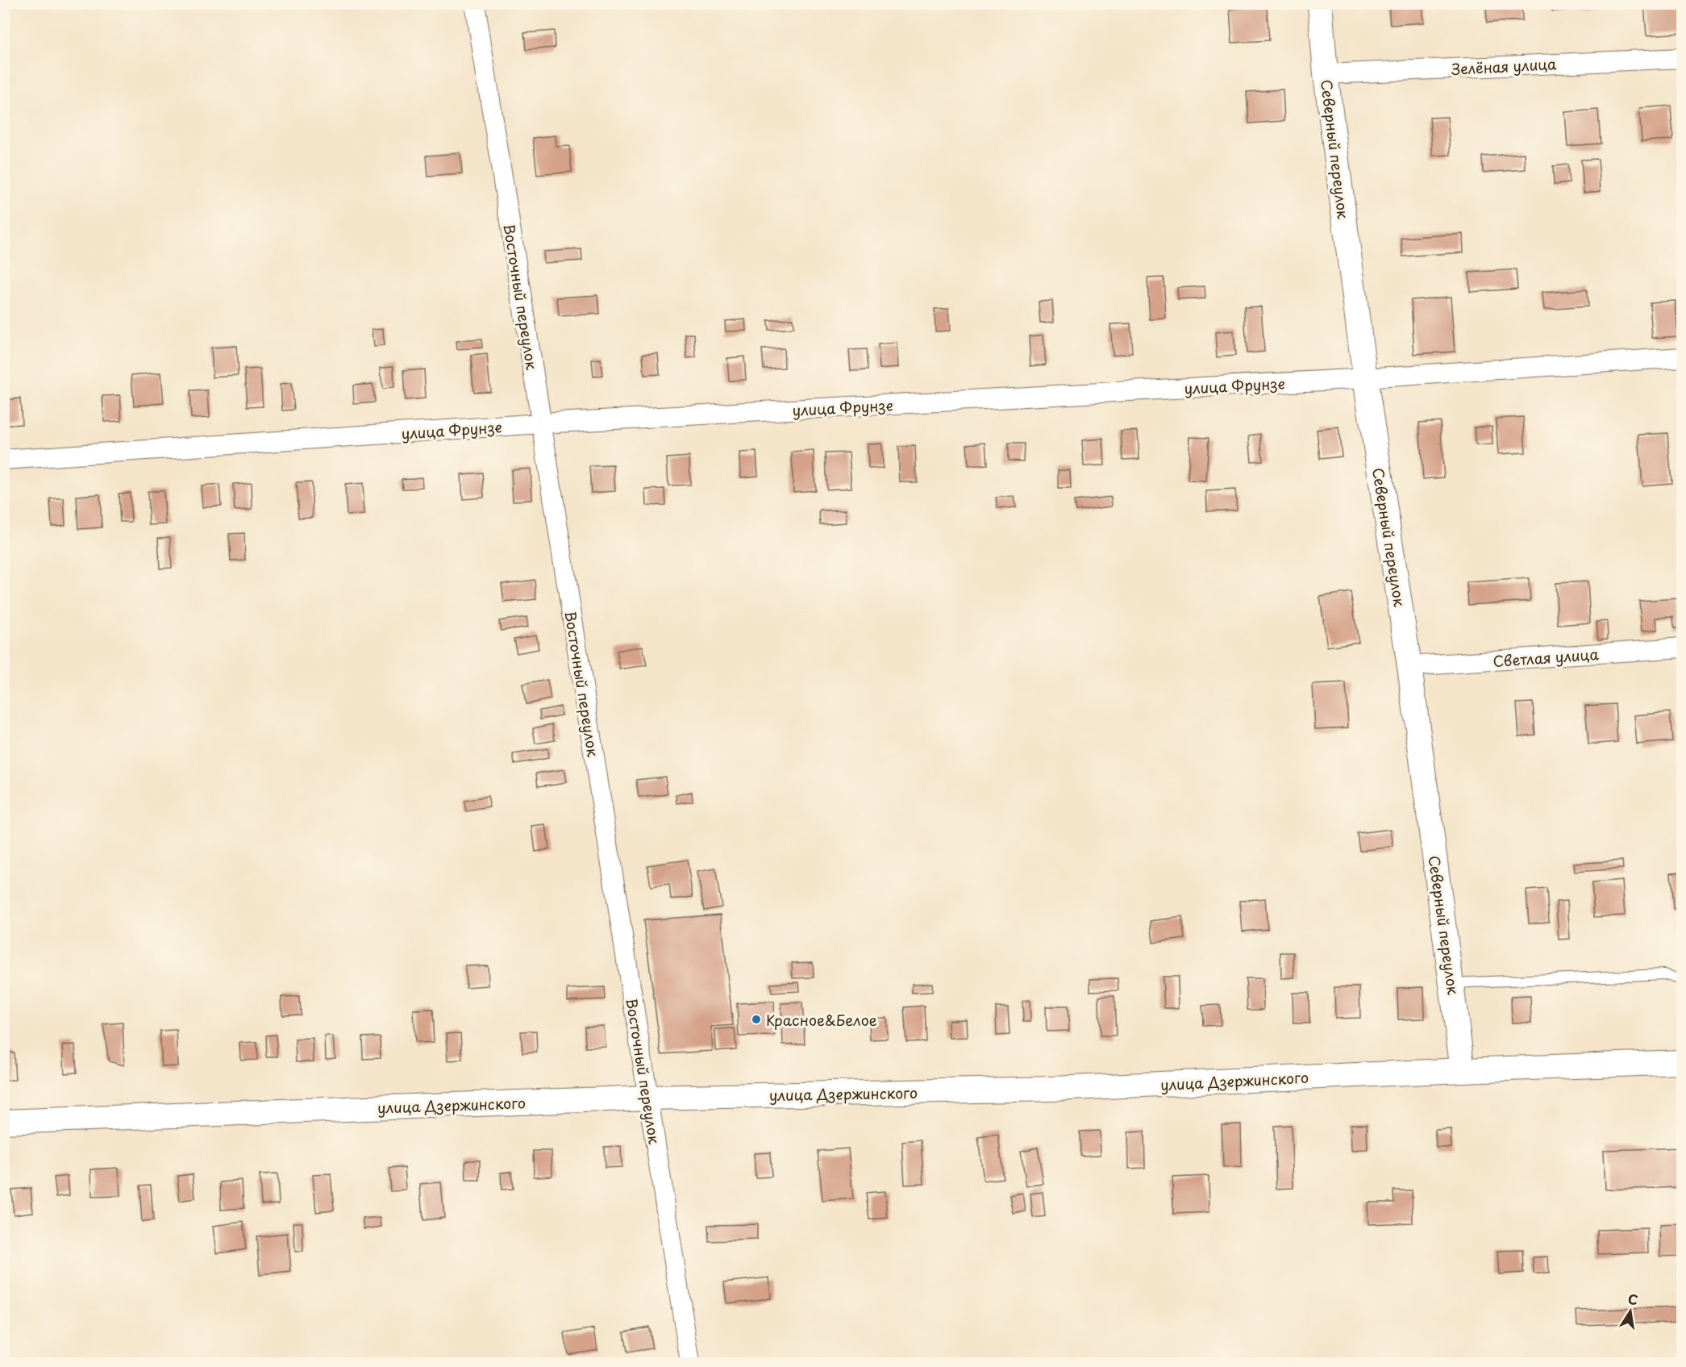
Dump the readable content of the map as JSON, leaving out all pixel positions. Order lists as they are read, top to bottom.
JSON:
{
  "streets": {
    "street": [
      "Зелёная улица",
      "Северный переулок",
      "Восточный переулок",
      "улица Фрунзе",
      "Светлая улица",
      "улица Дзержинского"
    ]
  },
  "crossings": [
    ["Зелёная улица", "Северный переулок"],
    ["Северный переулок", "улица Фрунзе"],
    ["Северный переулок", "Светлая улица"],
    ["Северный переулок", "улица Дзержинского"],
    ["Восточный переулок", "улица Фрунзе"],
    ["Восточный переулок", "улица Дзержинского"]
  ],
  "places": ["Красное&Белое"],
  "north": "top"
}
